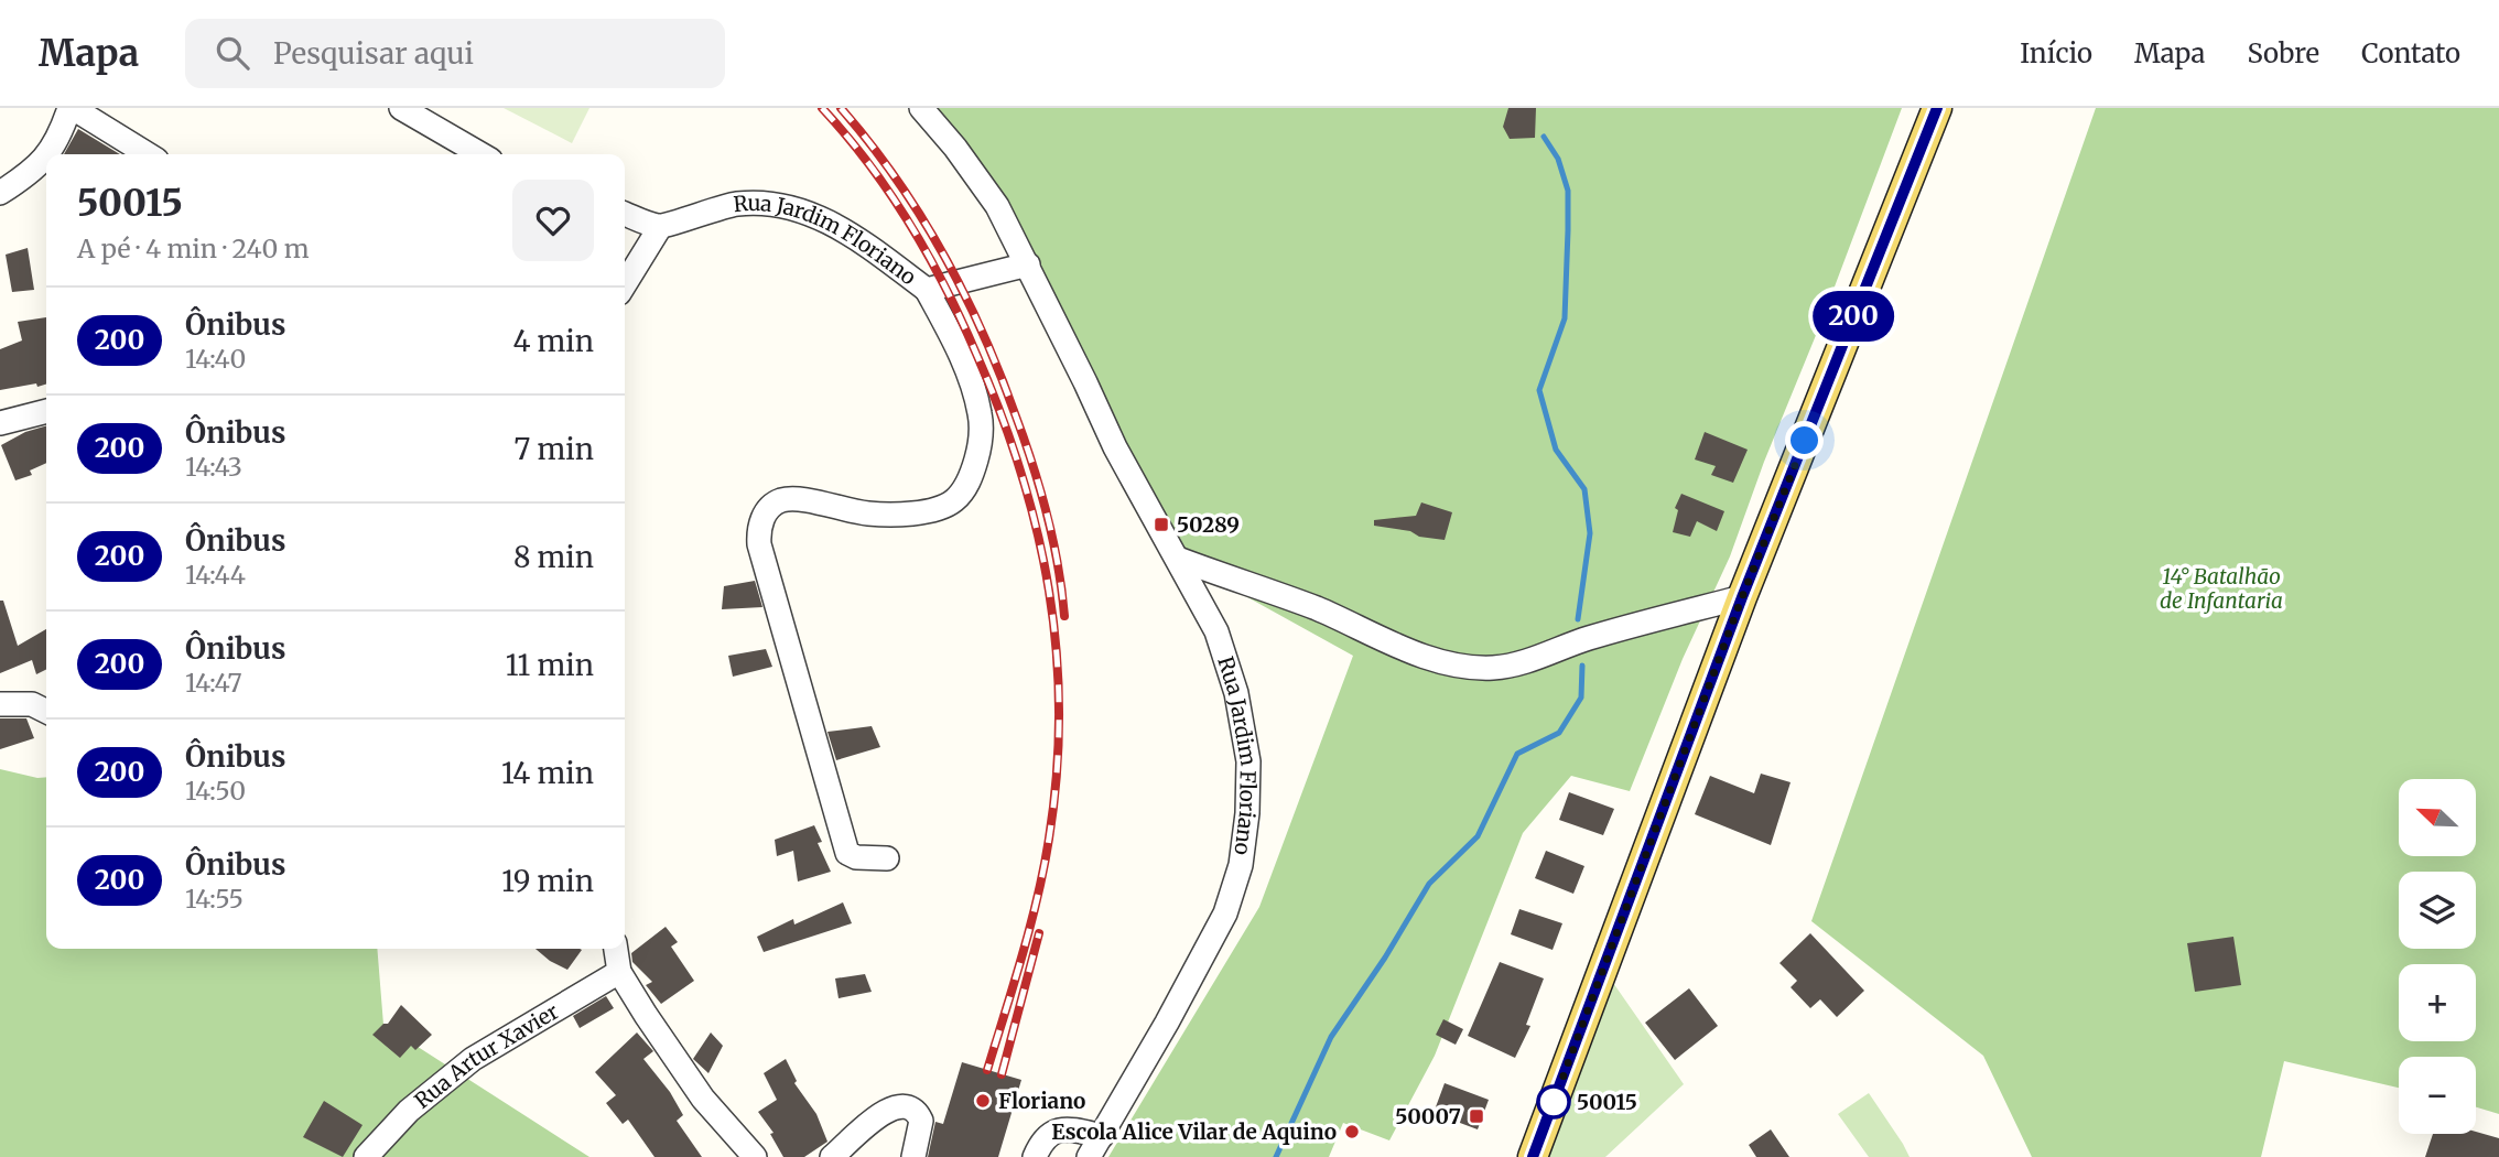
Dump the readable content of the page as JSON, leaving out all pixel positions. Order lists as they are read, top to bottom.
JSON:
{
  "streets": {
    "street": ["Rua Jardim Floriano", "Rua Artur Xavier"]
  },
  "parks": ["14° Batalhão de Infantaria"],
  "places": {
    "transit": ["50289", "50007"],
    "other": ["Floriano", "50015", "Escola Alice Vilar de Aquino"]
  },
  "lines": ["bus line 200"],
  "north": "top left",
  "page": {
    "header": "Mapa",
    "search": "Pesquisar aqui",
    "nav": [
      "Início",
      "Mapa",
      "Sobre",
      "Contato"
    ],
    "on_map": "200",
    "heading": ["50015", "A pé · 4 min · 240 m"],
    "list": [
      {
        "mark": "200",
        "name": "Ônibus",
        "note": "14:40",
        "value": "4 min"
      },
      {
        "mark": "200",
        "name": "Ônibus",
        "note": "14:43",
        "value": "7 min"
      },
      {
        "mark": "200",
        "name": "Ônibus",
        "note": "14:44",
        "value": "8 min"
      },
      {
        "mark": "200",
        "name": "Ônibus",
        "note": "14:47",
        "value": "11 min"
      },
      {
        "mark": "200",
        "name": "Ônibus",
        "note": "14:50",
        "value": "14 min"
      },
      {
        "mark": "200",
        "name": "Ônibus",
        "note": "14:55",
        "value": "19 min"
      }
    ],
    "map_buttons": ["+", "−"]
  }
}
